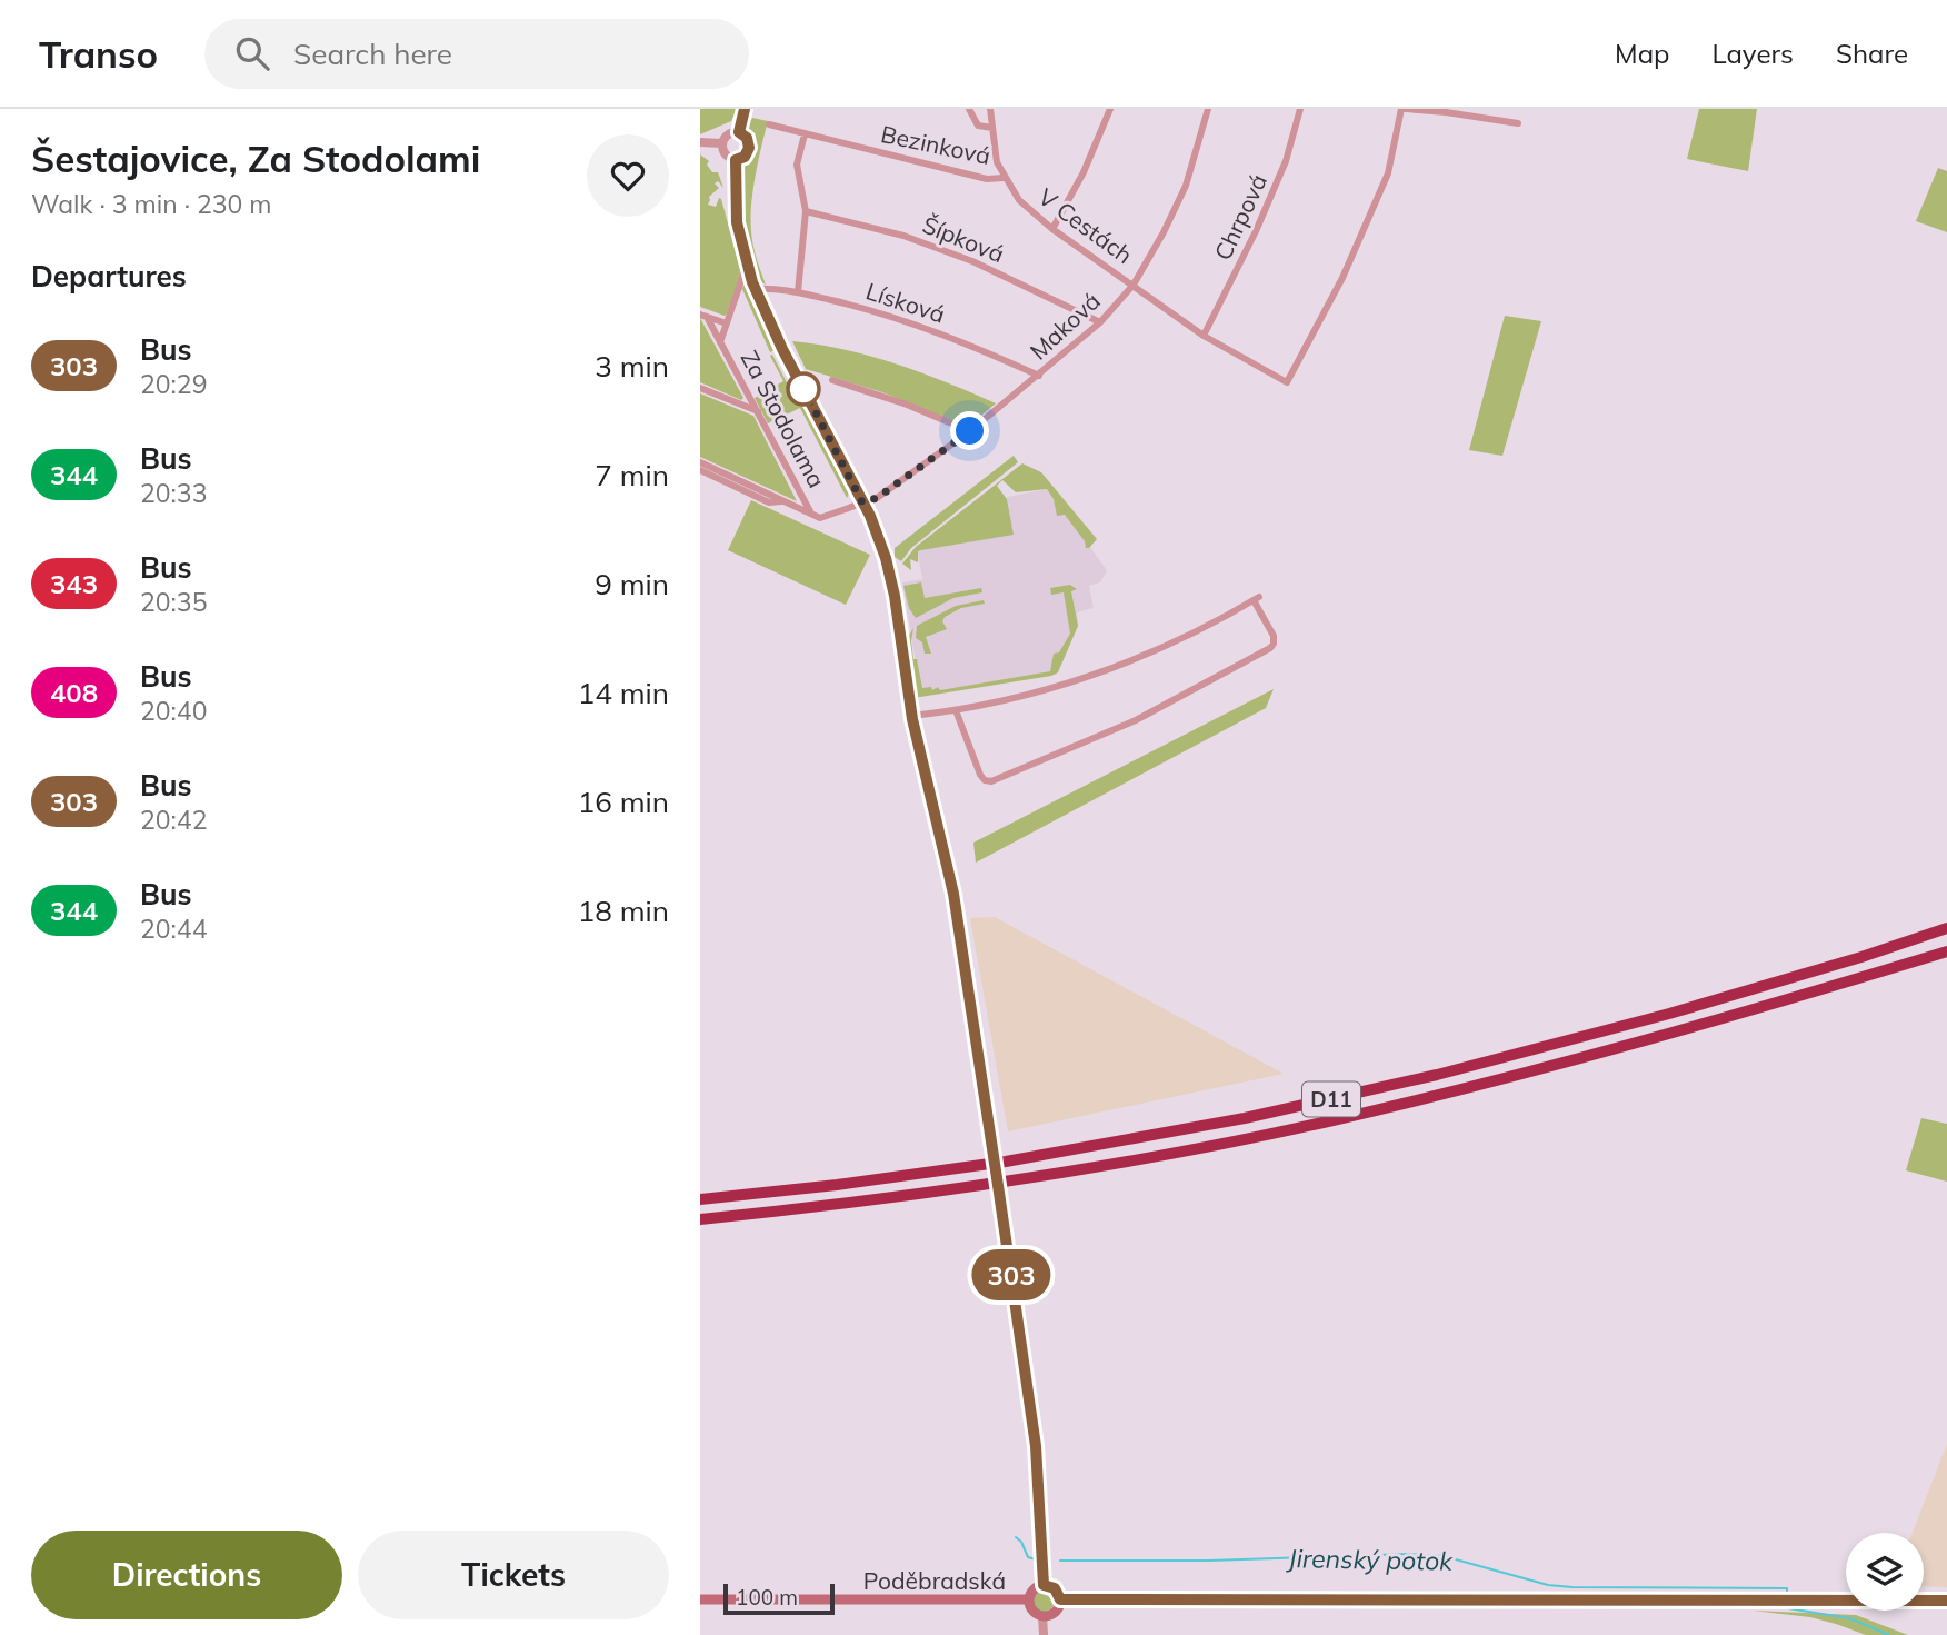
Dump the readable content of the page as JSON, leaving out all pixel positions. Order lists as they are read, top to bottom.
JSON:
{
  "streets": {
    "highway": ["D11"],
    "main road": ["Poděbradská"],
    "street": [
      "Bezinková",
      "Chrpová",
      "V Cestách",
      "Šípková",
      "Lísková",
      "Maková",
      "Za Stodolama"
    ]
  },
  "crossings": [
    ["Bezinková", "V Cestách"],
    ["Chrpová", "V Cestách"],
    ["V Cestách", "Maková"],
    ["Šípková", "Maková"],
    ["Lísková", "Maková"],
    ["Maková", "Za Stodolama"]
  ],
  "water": ["Jirenský potok"],
  "lines": ["bus line 303"],
  "scale_bar": "100 m",
  "page": {
    "header": "Transo",
    "search": "Search here",
    "nav": ["Map", "Layers", "Share"],
    "heading": [
      ["Šestajovice, Za Stodolami", "Walk · 3 min · 230 m"],
      "Departures"
    ],
    "on_map": "303",
    "list": [
      {
        "mark": "303",
        "name": "Bus",
        "note": "20:29",
        "value": "3 min"
      },
      {
        "mark": "344",
        "name": "Bus",
        "note": "20:33",
        "value": "7 min"
      },
      {
        "mark": "343",
        "name": "Bus",
        "note": "20:35",
        "value": "9 min"
      },
      {
        "mark": "408",
        "name": "Bus",
        "note": "20:40",
        "value": "14 min"
      },
      {
        "mark": "303",
        "name": "Bus",
        "note": "20:42",
        "value": "16 min"
      },
      {
        "mark": "344",
        "name": "Bus",
        "note": "20:44",
        "value": "18 min"
      }
    ],
    "buttons": ["Directions", "Tickets"],
    "scale": "100 m"
  }
}
